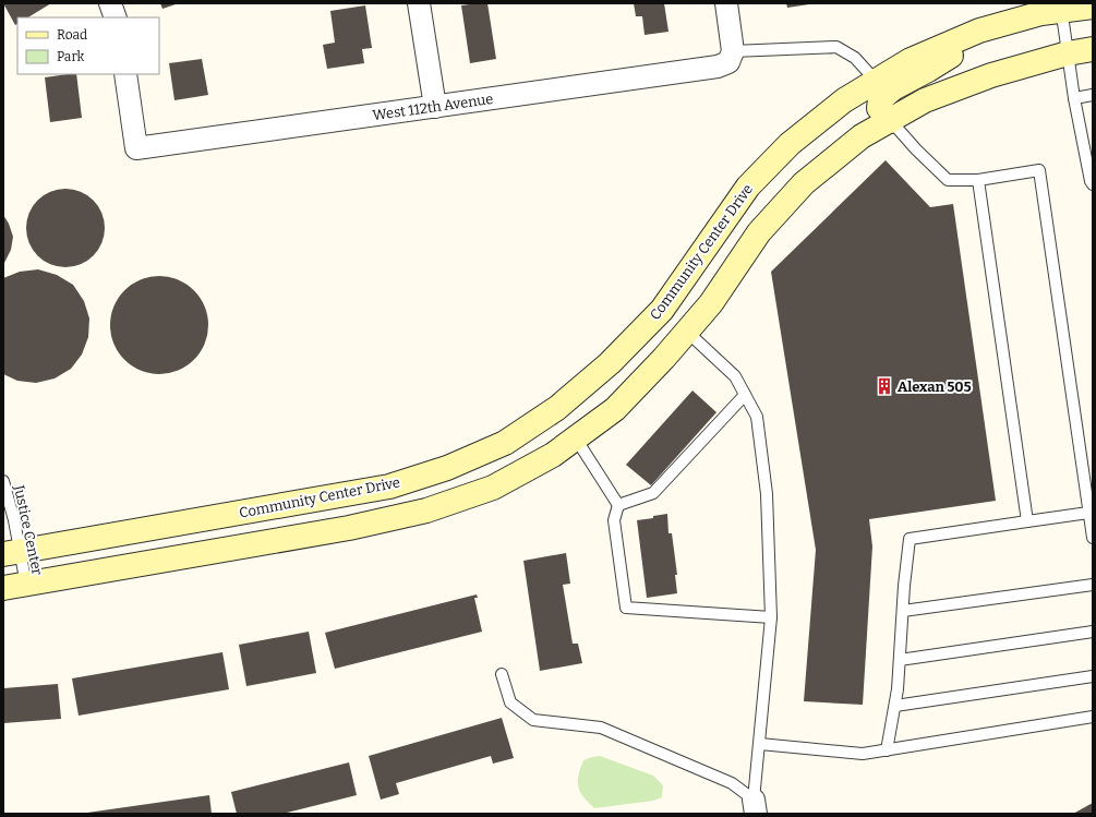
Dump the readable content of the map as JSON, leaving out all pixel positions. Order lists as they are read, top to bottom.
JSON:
{
  "streets": {
    "main road": ["Community Center Drive"],
    "street": ["West 112th Avenue"],
    "lane": ["Justice Center"]
  },
  "crossings": [
    ["Community Center Drive", "Justice Center"]
  ],
  "places": {
    "building": ["Alexan 505"]
  },
  "legend": ["Road", "Park"]
}
